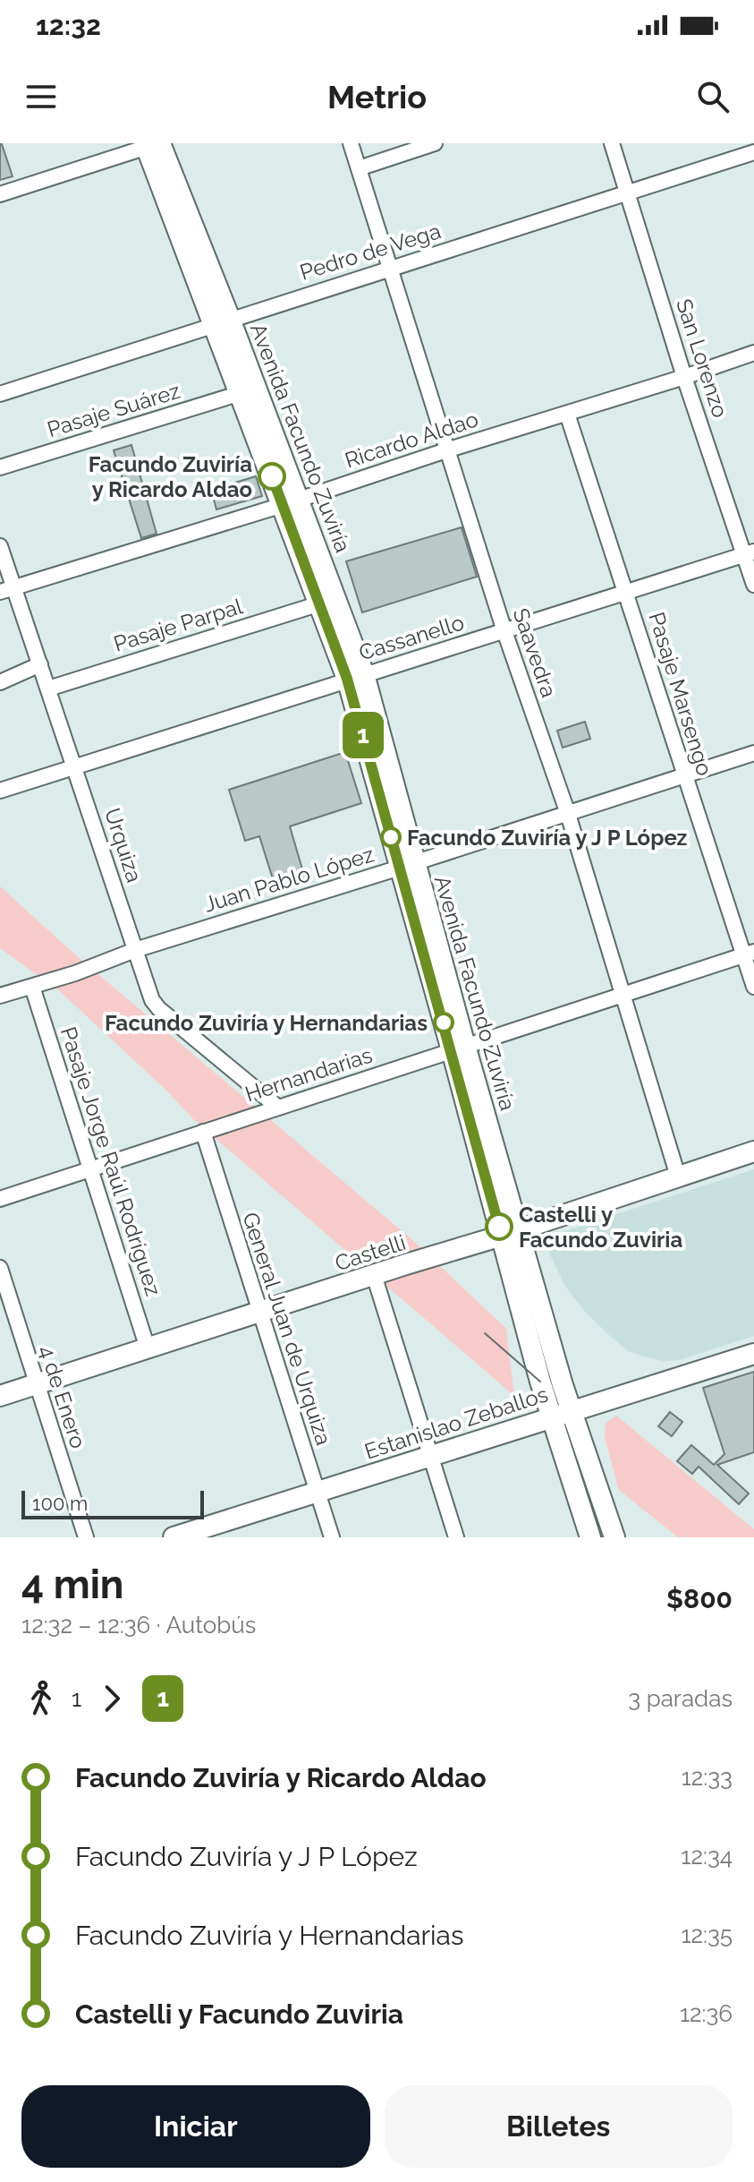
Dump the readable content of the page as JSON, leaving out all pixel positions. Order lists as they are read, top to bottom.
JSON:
{
  "streets": {
    "main road": ["Avenida Facundo Zuviría", "Castelli", "Estanislao Zeballos"],
    "street": [
      "Pedro de Vega",
      "San Lorenzo",
      "Pasaje Suárez",
      "Ricardo Aldao",
      "Pasaje Parpal",
      "Cassanello",
      "Saavedra",
      "Pasaje Marsengo",
      "Urquiza",
      "Juan Pablo López",
      "Hernandarias",
      "Pasaje Jorge Raúl Rodríguez",
      "General Juan de Urquiza",
      "4 de Enero"
    ]
  },
  "crossings": [
    ["Pedro de Vega", "San Lorenzo"],
    ["Pedro de Vega", "Avenida Facundo Zuviría"],
    ["Pedro de Vega", "Saavedra"],
    ["San Lorenzo", "Ricardo Aldao"],
    ["San Lorenzo", "Cassanello"],
    ["Pasaje Suárez", "Avenida Facundo Zuviría"],
    ["Avenida Facundo Zuviría", "Ricardo Aldao"],
    ["Avenida Facundo Zuviría", "Pasaje Parpal"],
    ["Avenida Facundo Zuviría", "Cassanello"],
    ["Avenida Facundo Zuviría", "Juan Pablo López"],
    ["Avenida Facundo Zuviría", "Hernandarias"],
    ["Avenida Facundo Zuviría", "Castelli"],
    ["Avenida Facundo Zuviría", "Estanislao Zeballos"],
    ["Ricardo Aldao", "Saavedra"],
    ["Ricardo Aldao", "Pasaje Marsengo"],
    ["Ricardo Aldao", "Urquiza"],
    ["Pasaje Parpal", "Urquiza"],
    ["Cassanello", "Saavedra"],
    ["Cassanello", "Pasaje Marsengo"],
    ["Cassanello", "Urquiza"],
    ["Saavedra", "Juan Pablo López"],
    ["Saavedra", "Hernandarias"],
    ["Saavedra", "Castelli"],
    ["Pasaje Marsengo", "Juan Pablo López"],
    ["Pasaje Marsengo", "Hernandarias"],
    ["Urquiza", "Juan Pablo López"],
    ["Urquiza", "Hernandarias"],
    ["Juan Pablo López", "Pasaje Jorge Raúl Rodríguez"],
    ["Hernandarias", "Pasaje Jorge Raúl Rodríguez"],
    ["Hernandarias", "General Juan de Urquiza"],
    ["Pasaje Jorge Raúl Rodríguez", "Castelli"],
    ["Castelli", "General Juan de Urquiza"],
    ["Castelli", "4 de Enero"],
    ["General Juan de Urquiza", "Estanislao Zeballos"]
  ],
  "places": [
    "Facundo Zuviría y Ricardo Aldao",
    "Facundo Zuviría y J P López",
    "Facundo Zuviría y Hernandarias",
    "Castelli y Facundo Zuviria"
  ],
  "lines": ["bus line 1"],
  "scale_bar": "100 m",
  "page": {
    "status": "12:32",
    "header": "Metrio",
    "on_map": "1",
    "scale": "100 m",
    "heading": ["4 min", "12:32 – 12:36 · Autobús", "$800"],
    "legs": ["1", "1", "3 paradas"],
    "list": [
      {
        "name": "Facundo Zuviría y Ricardo Aldao",
        "value": "12:33"
      },
      {
        "name": "Facundo Zuviría y J P López",
        "value": "12:34"
      },
      {
        "name": "Facundo Zuviría y Hernandarias",
        "value": "12:35"
      },
      {
        "name": "Castelli y Facundo Zuviria",
        "value": "12:36"
      }
    ],
    "buttons": ["Iniciar", "Billetes"]
  }
}
